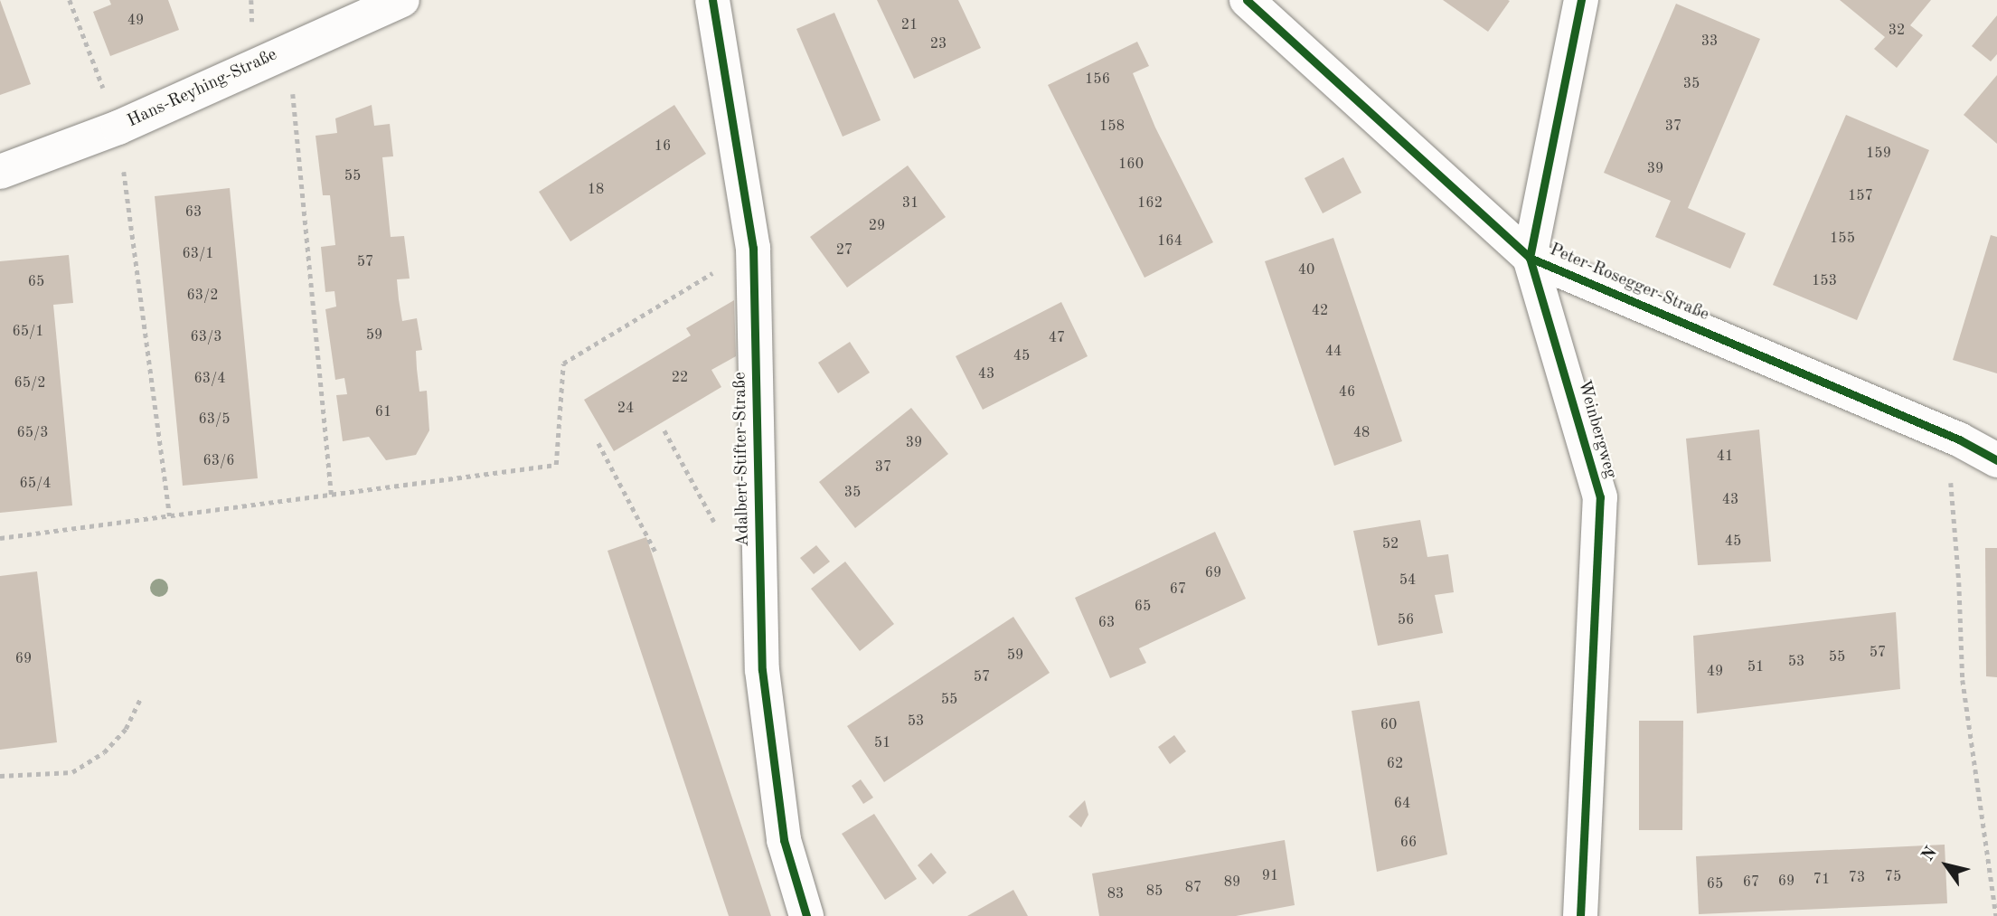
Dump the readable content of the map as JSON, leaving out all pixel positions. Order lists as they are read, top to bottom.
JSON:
{
  "streets": {
    "street": [
      "Hans-Reyhing-Straße",
      "Peter-Rosegger-Straße",
      "Weinbergweg",
      "Adalbert-Stifter-Straße"
    ]
  },
  "crossings": [
    ["Peter-Rosegger-Straße", "Weinbergweg"]
  ],
  "house_numbers": [
    "49",
    "21",
    "32",
    "33",
    "23",
    "156",
    "35",
    "158",
    "37",
    "16",
    "159",
    "160",
    "39",
    "55",
    "18",
    "157",
    "31",
    "162",
    "63",
    "29",
    "155",
    "164",
    "27",
    "63/1",
    "57",
    "40",
    "153",
    "65",
    "63/2",
    "42",
    "65/1",
    "59",
    "63/3",
    "47",
    "44",
    "45",
    "43",
    "22",
    "63/4",
    "65/2",
    "46",
    "24",
    "61",
    "63/5",
    "65/3",
    "48",
    "39",
    "41",
    "63/6",
    "37",
    "65/4",
    "35",
    "43",
    "45",
    "52",
    "69",
    "54",
    "67",
    "65",
    "56",
    "63",
    "57",
    "59",
    "55",
    "69",
    "53",
    "51",
    "49",
    "57",
    "55",
    "53",
    "60",
    "51",
    "62",
    "64",
    "66",
    "91",
    "75",
    "73",
    "71",
    "69",
    "89",
    "67",
    "65",
    "87",
    "85",
    "83"
  ],
  "north": "top left"
}
